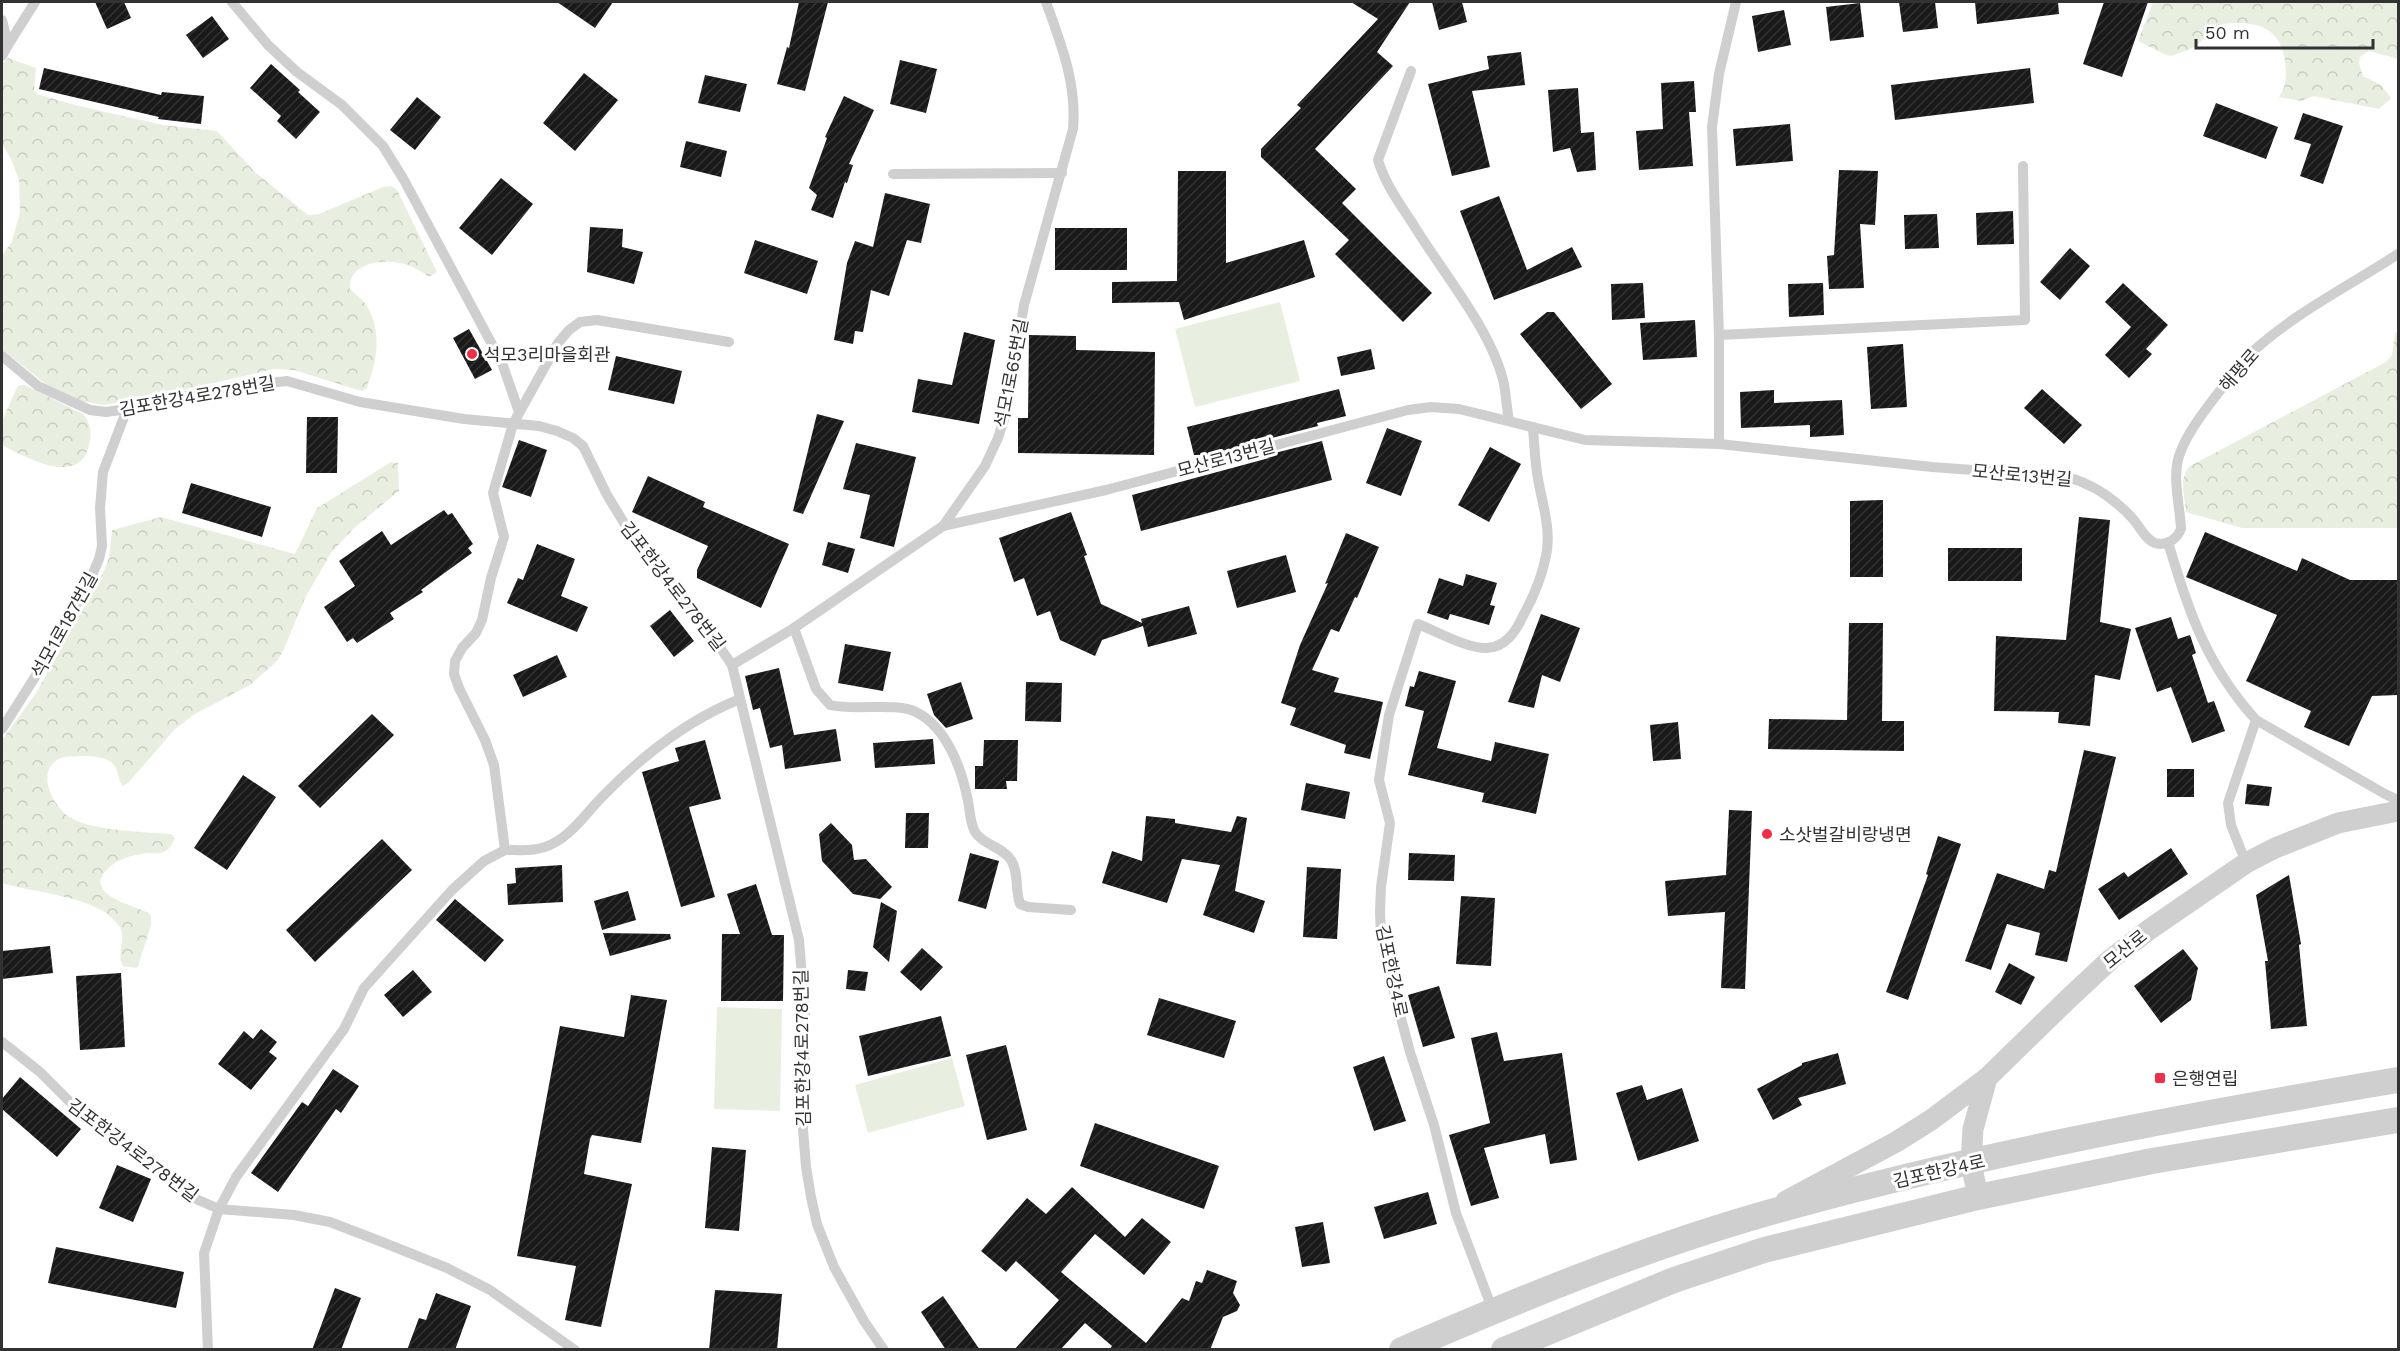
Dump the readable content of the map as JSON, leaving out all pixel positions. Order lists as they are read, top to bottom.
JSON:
{
  "streets": {
    "street": ["모산로", "김포한강4로"],
    "lane": [
      "해평로",
      "석모1로65번길",
      "김포한강4로278번길",
      "모산로13번길",
      "석모1로187번길"
    ]
  },
  "crossings": [
    ["해평로", "모산로13번길"],
    ["석모1로65번길", "김포한강4로278번길"],
    ["석모1로65번길", "모산로13번길"],
    ["김포한강4로278번길", "석모1로187번길"],
    ["모산로13번길", "김포한강4로"],
    ["모산로", "김포한강4로"]
  ],
  "places": {
    "other": ["석모3리마을회관", "소삿벌갈비랑냉면"],
    "transit": ["은행연립"]
  },
  "scale_bar": "50 m"
}
